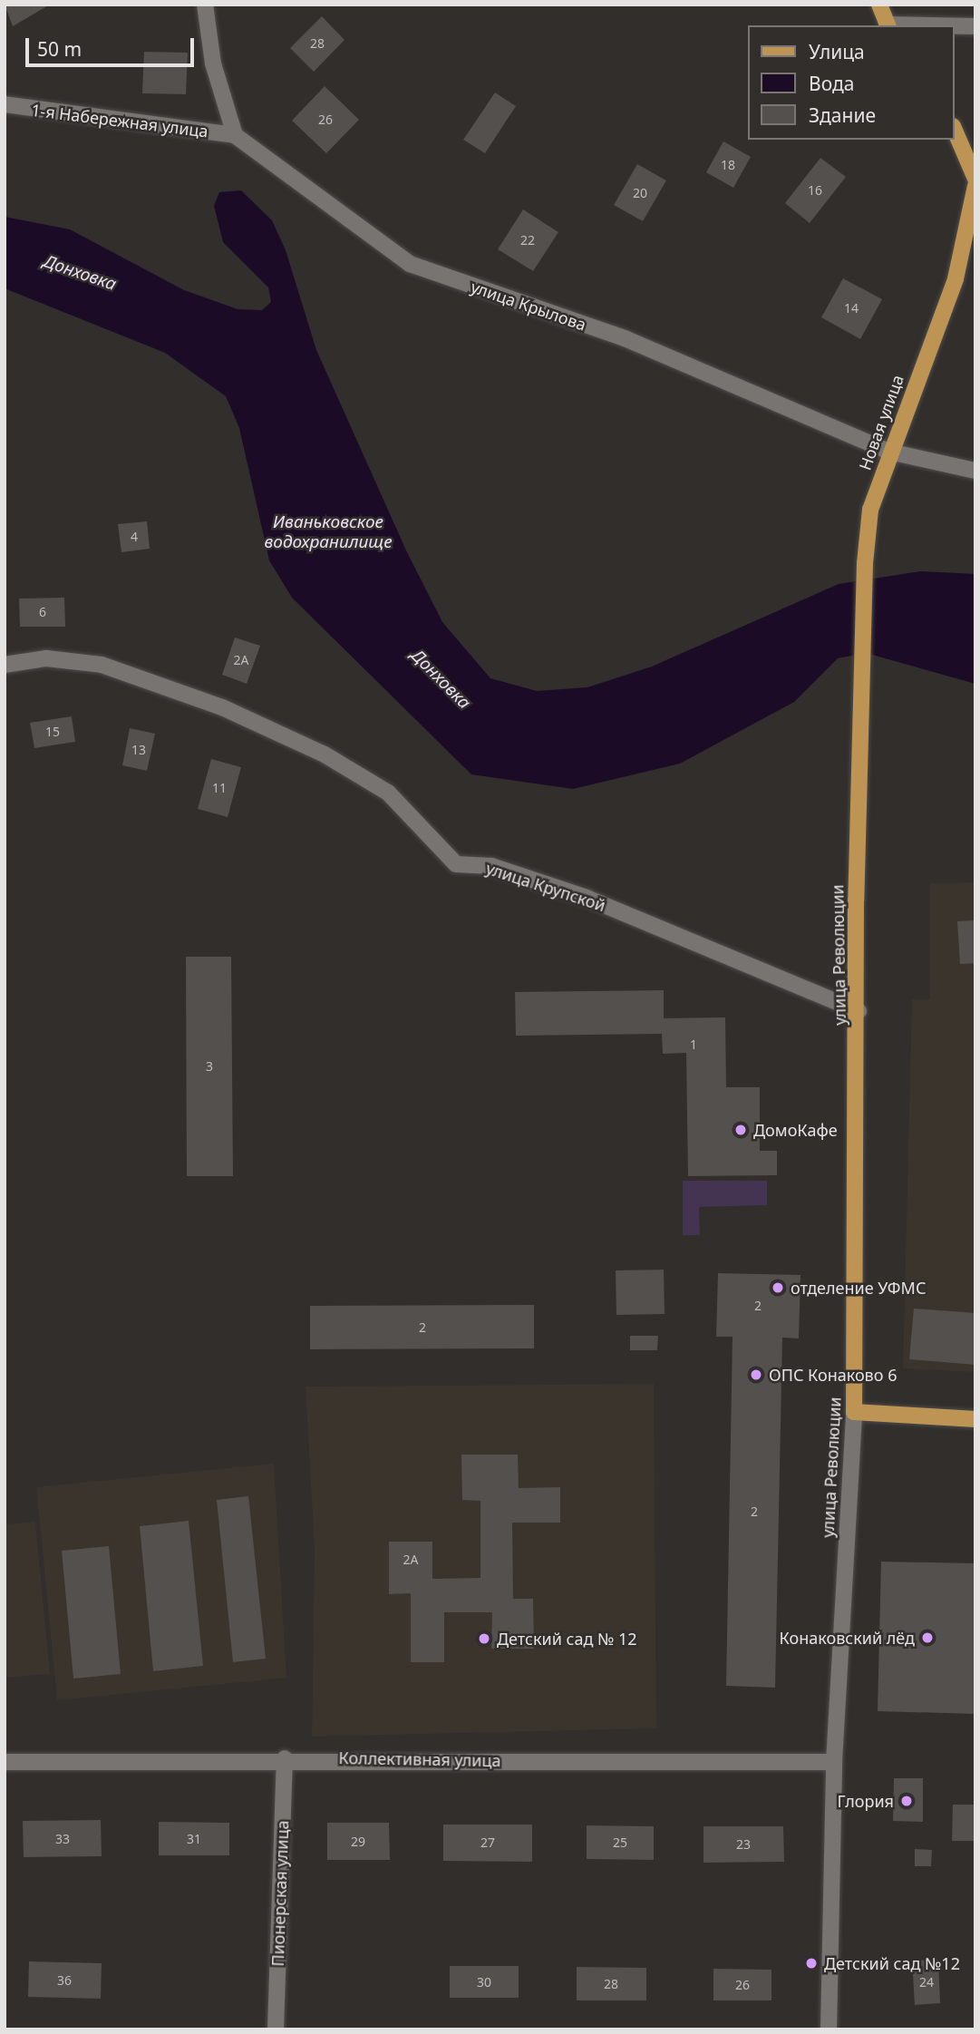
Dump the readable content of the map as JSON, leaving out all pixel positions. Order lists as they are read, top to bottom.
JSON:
{
  "streets": {
    "main road": ["Новая улица", "улица Революции"],
    "street": [
      "1-я Набережная улица",
      "улица Крылова",
      "улица Крупской",
      "Коллективная улица",
      "Пионерская улица"
    ]
  },
  "crossings": [
    ["1-я Набережная улица", "улица Крылова"],
    ["улица Крылова", "Новая улица"],
    ["Новая улица", "улица Революции"],
    ["улица Крупской", "улица Революции"],
    ["улица Революции", "Коллективная улица"],
    ["Коллективная улица", "Пионерская улица"]
  ],
  "water": ["Донховка", "Иваньковское водохранилище"],
  "places": [
    "ДомоКафе",
    "отделение УФМС",
    "ОПС Конаково 6",
    "Конаковский лёд",
    "Детский сад № 12",
    "Глория",
    "Детский сад №12"
  ],
  "house_numbers": [
    "28",
    "26",
    "18",
    "16",
    "20",
    "22",
    "14",
    "4",
    "6",
    "2А",
    "15",
    "13",
    "11",
    "1",
    "3",
    "2",
    "2",
    "2",
    "2А",
    "33",
    "31",
    "29",
    "27",
    "25",
    "23",
    "36",
    "30",
    "24",
    "28",
    "26"
  ],
  "legend": ["Улица", "Вода", "Здание"],
  "scale_bar": "50 m"
}
